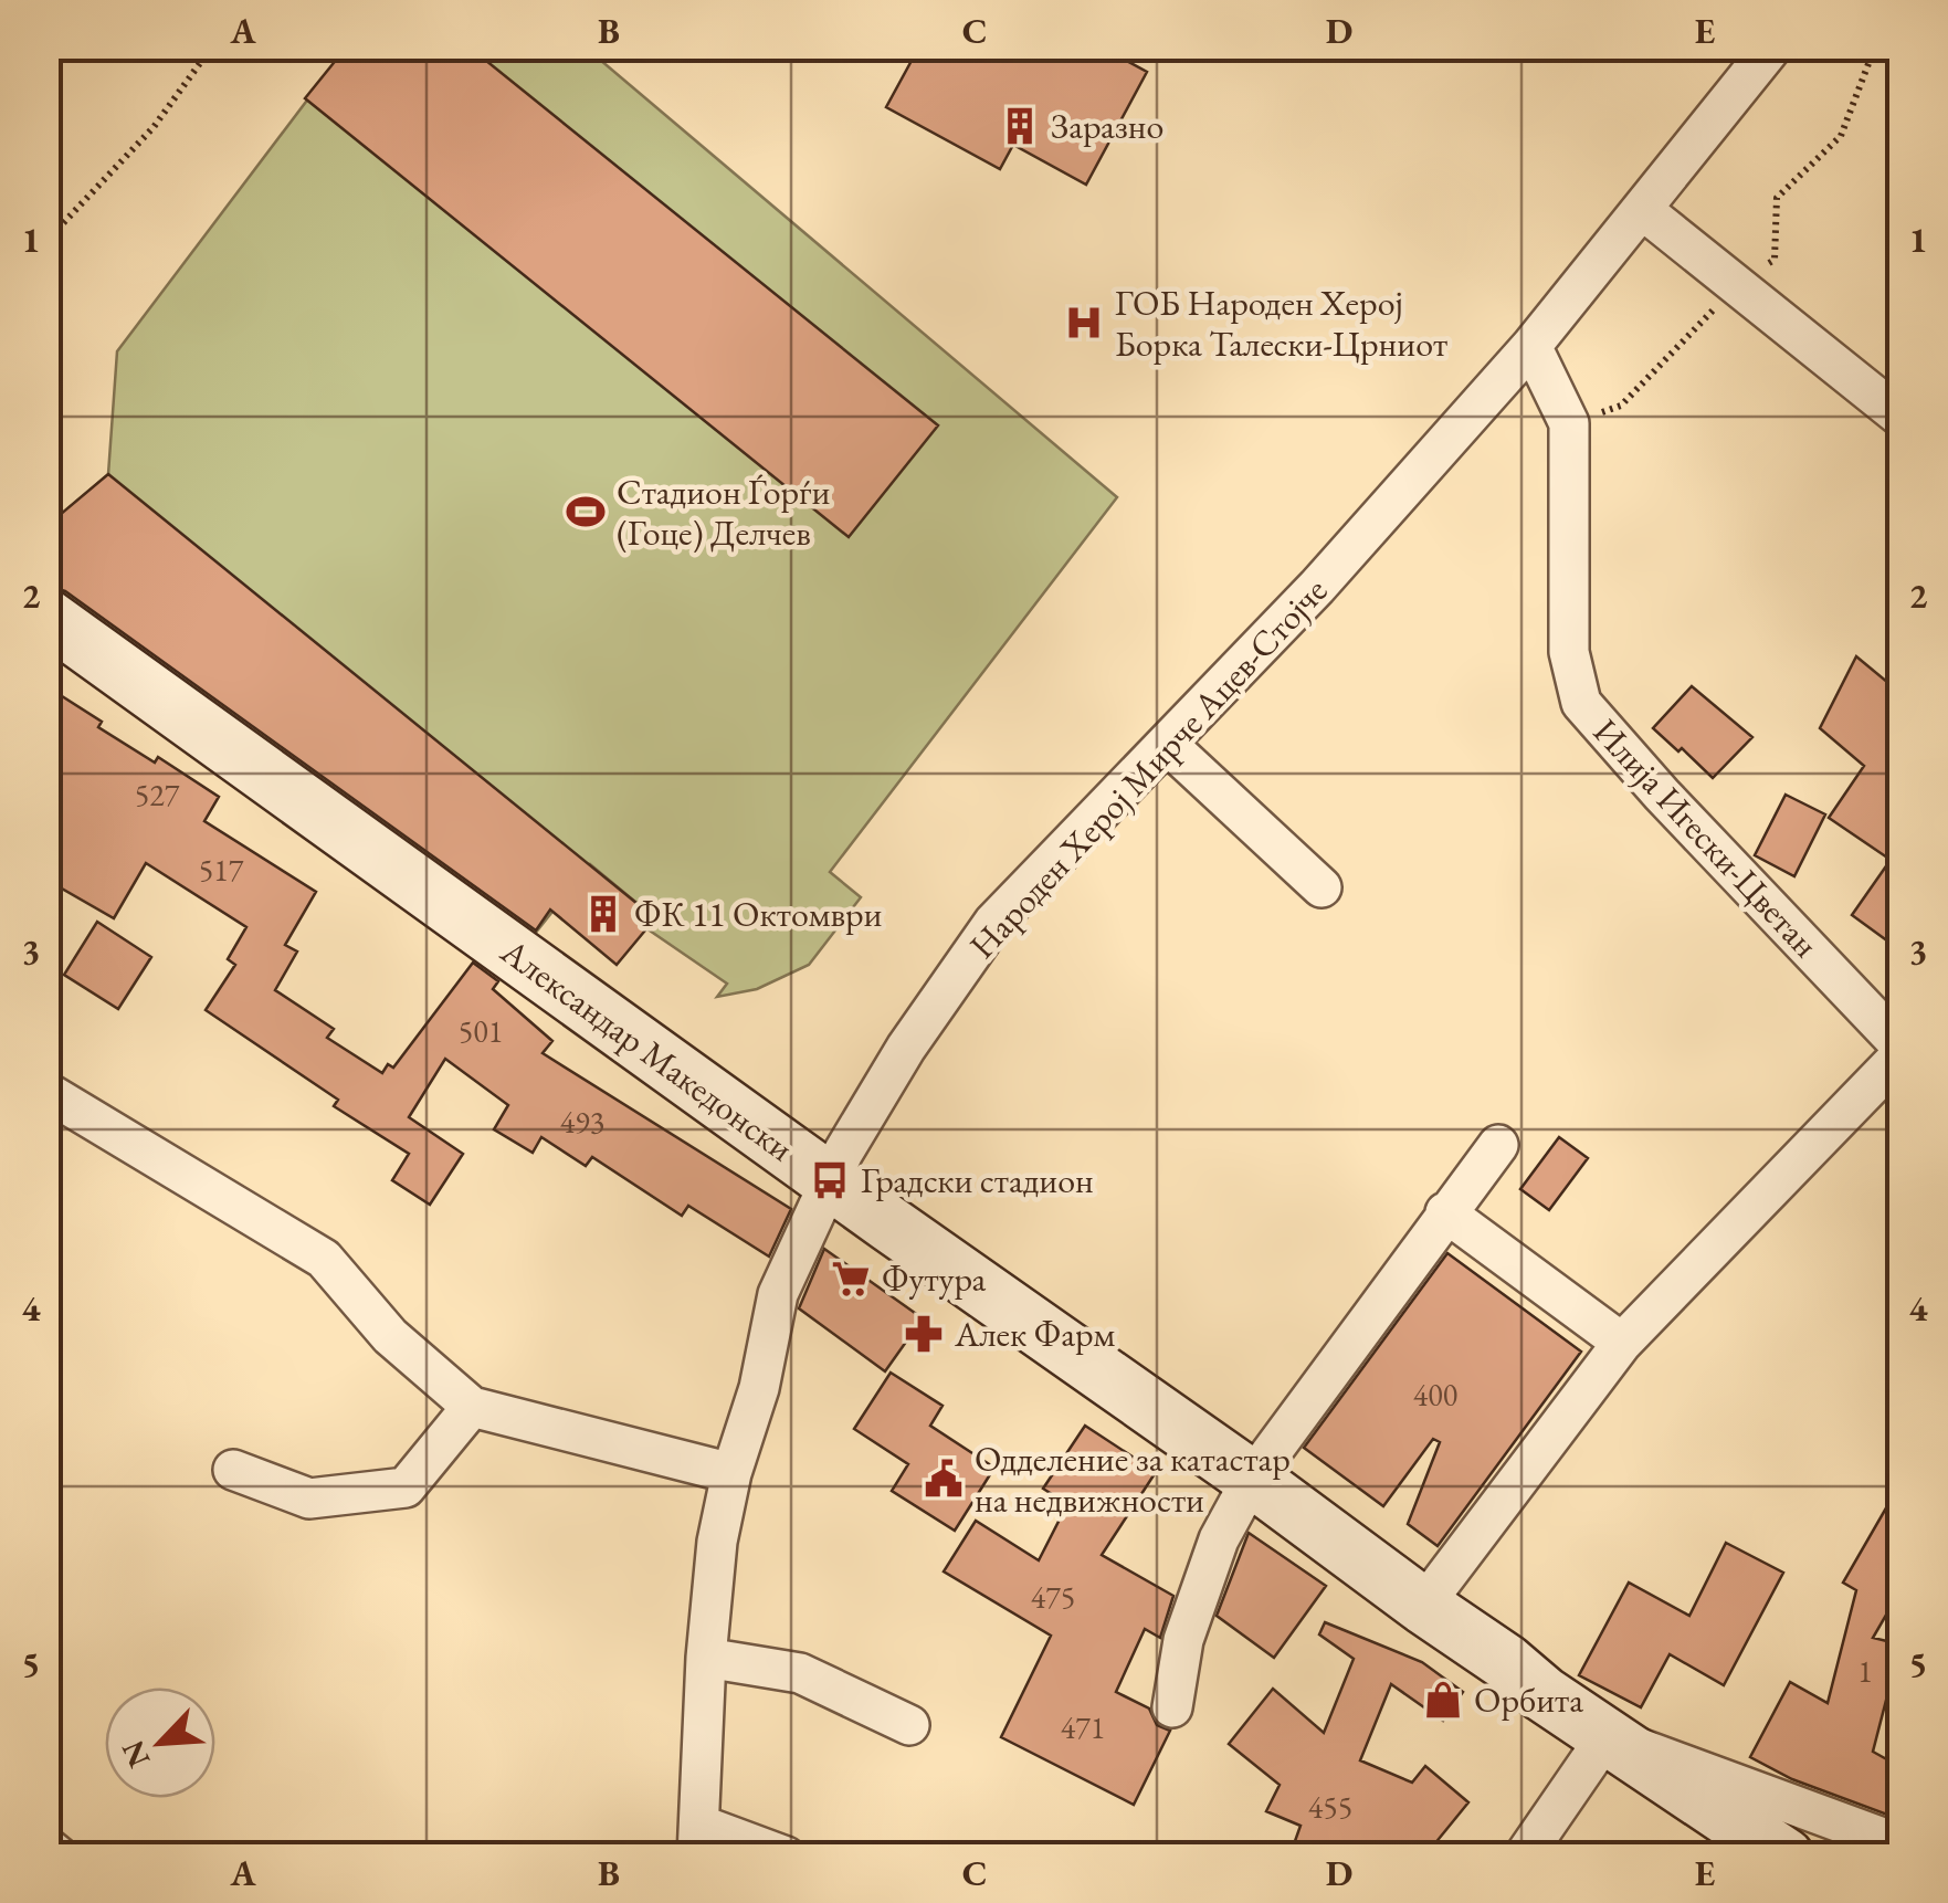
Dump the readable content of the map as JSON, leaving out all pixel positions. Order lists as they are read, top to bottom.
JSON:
{
  "streets": {
    "street": ["Народен Херој Мирче Ацев-Стојче", "Илија Игески-Цветан", "Александар Македонски"]
  },
  "crossings": [
    ["Народен Херој Мирче Ацев-Стојче", "Илија Игески-Цветан"],
    ["Народен Херој Мирче Ацев-Стојче", "Александар Македонски"]
  ],
  "places": {
    "building": ["Заразно", "ФК 11 Октомври"],
    "hospital": ["ГОБ Народен Херој Борка Талески-Црниот"],
    "sports": ["Стадион Ѓорѓи (Гоце) Делчев"],
    "bus stop": ["Градски стадион"],
    "supermarket": ["Футура"],
    "pharmacy": ["Алек Фарм"],
    "public building": ["Одделение за катастар на недвижности"],
    "shop": ["Орбита"]
  },
  "house_numbers": [
    "527",
    "517",
    "501",
    "493",
    "400",
    "475",
    "1",
    "471",
    "455"
  ],
  "north": "bottom left",
  "grid": {
    "columns": [
      "A",
      "B",
      "C",
      "D",
      "E"
    ],
    "rows": [
      "1",
      "2",
      "3",
      "4",
      "5"
    ]
  }
}
